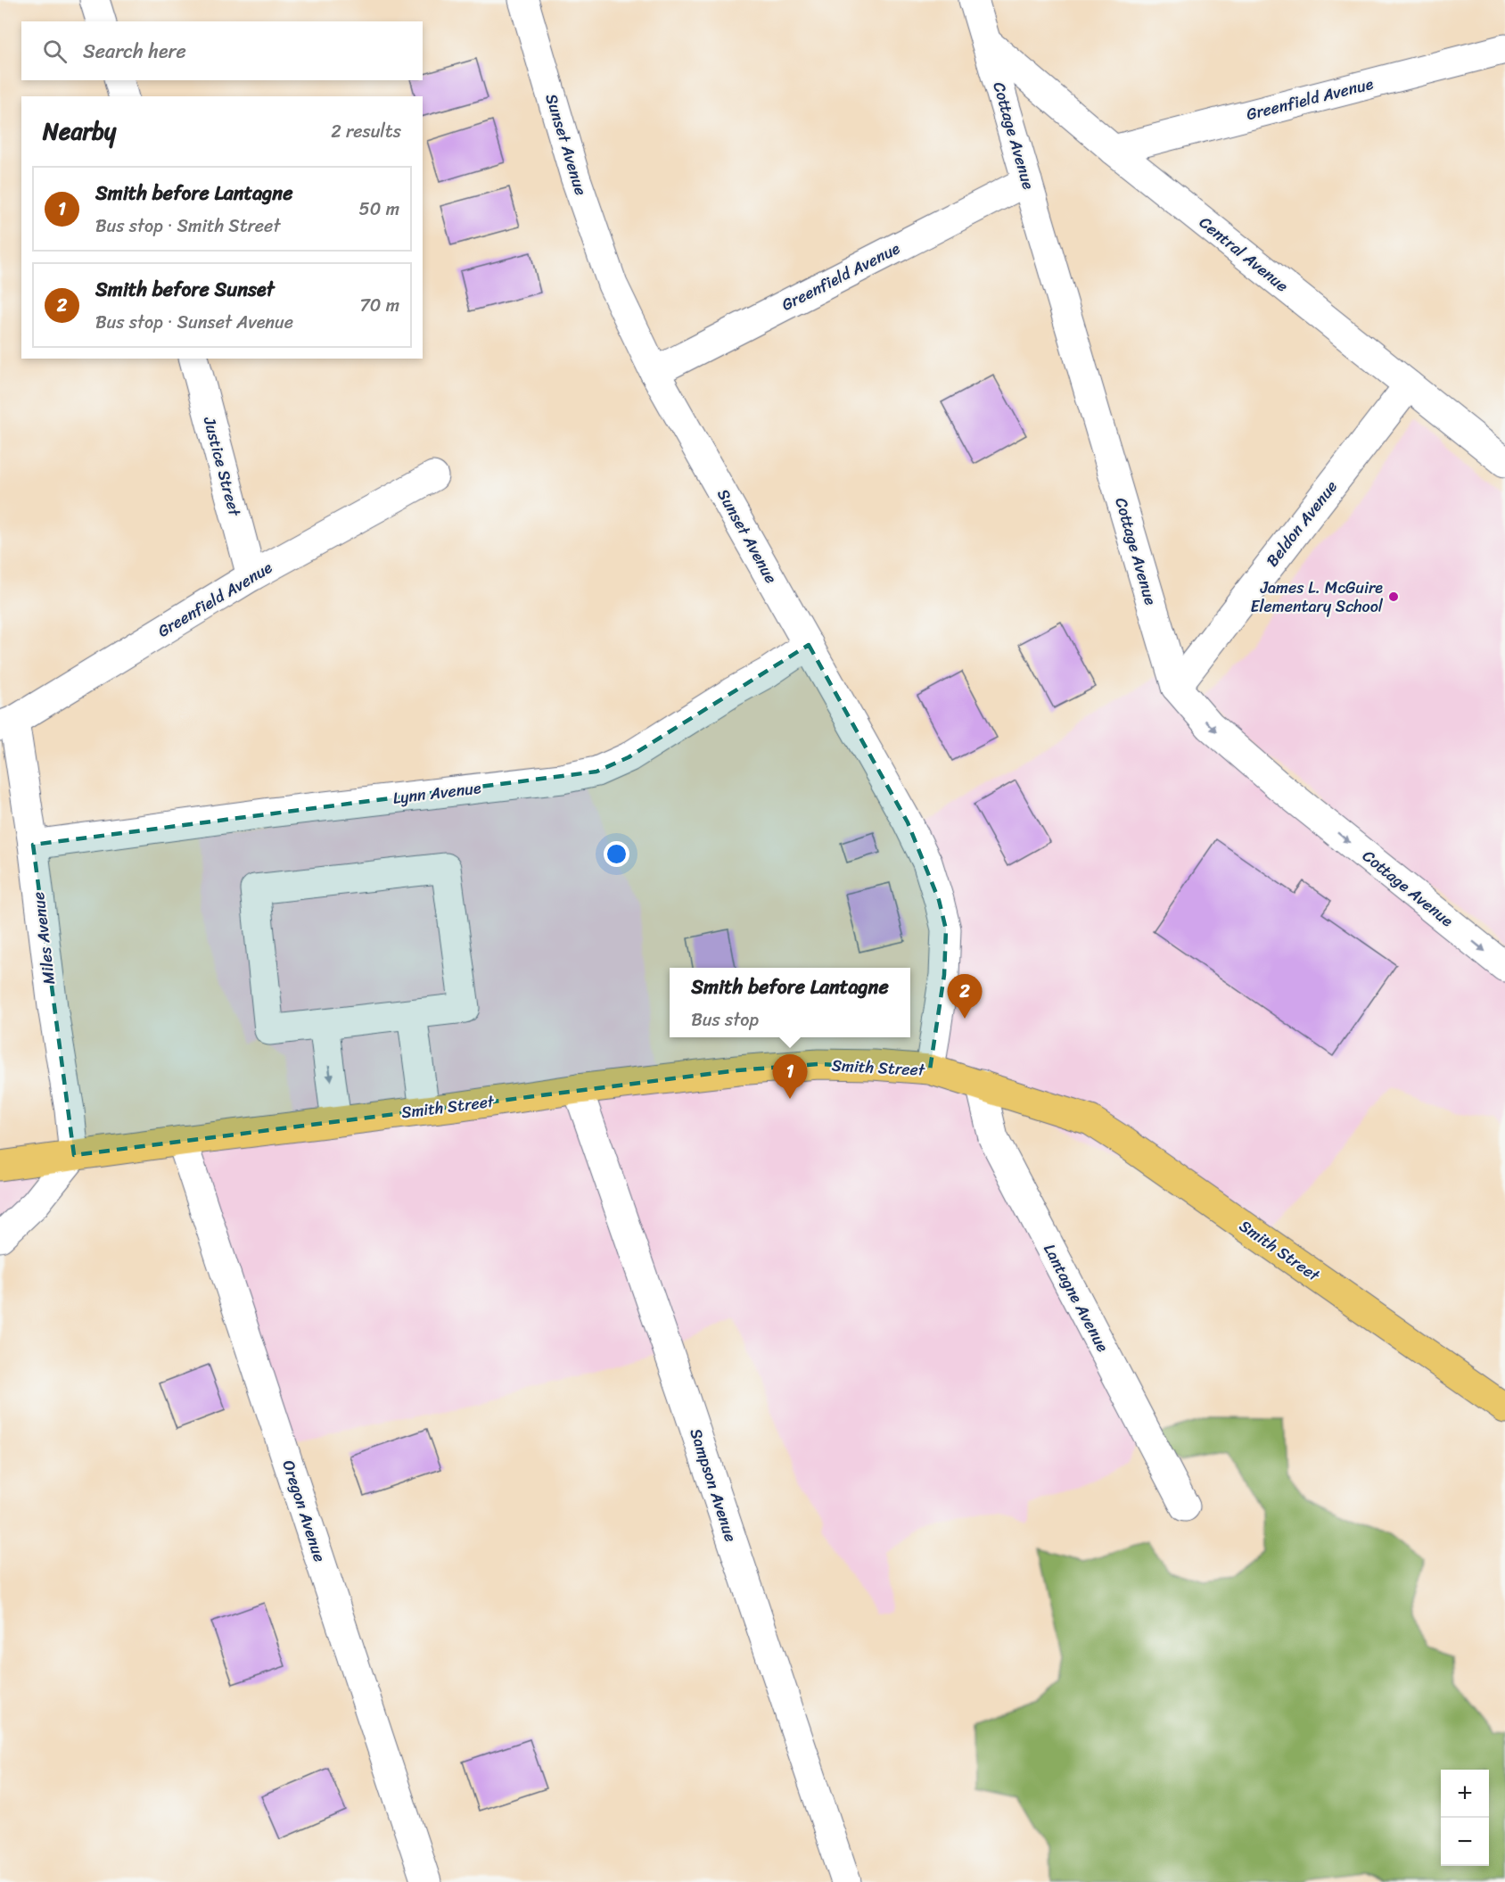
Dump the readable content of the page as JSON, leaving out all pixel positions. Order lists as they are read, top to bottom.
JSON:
{
  "streets": {
    "main road": ["Smith Street"],
    "street": [
      "Greenfield Avenue",
      "Cottage Avenue",
      "Sunset Avenue",
      "Central Avenue",
      "Justice Street",
      "Beldon Avenue",
      "Lynn Avenue",
      "Miles Avenue",
      "Lantagne Avenue",
      "Sampson Avenue",
      "Oregon Avenue"
    ]
  },
  "crossings": [
    ["Greenfield Avenue", "Cottage Avenue"],
    ["Greenfield Avenue", "Sunset Avenue"],
    ["Greenfield Avenue", "Central Avenue"],
    ["Greenfield Avenue", "Justice Street"],
    ["Greenfield Avenue", "Miles Avenue"],
    ["Cottage Avenue", "Central Avenue"],
    ["Cottage Avenue", "Beldon Avenue"],
    ["Sunset Avenue", "Lynn Avenue"],
    ["Sunset Avenue", "Smith Street"],
    ["Central Avenue", "Beldon Avenue"],
    ["Lynn Avenue", "Miles Avenue"],
    ["Miles Avenue", "Smith Street"],
    ["Smith Street", "Lantagne Avenue"],
    ["Smith Street", "Sampson Avenue"],
    ["Smith Street", "Oregon Avenue"]
  ],
  "one_way": ["Cottage Avenue"],
  "places": ["James L. McGuire Elementary School"],
  "page": {
    "search": "Search here",
    "heading": ["Nearby", "2 results"],
    "list": [
      {
        "mark": "1",
        "name": "Smith before Lantagne",
        "note": "Bus stop · Smith Street",
        "value": "50 m"
      },
      {
        "mark": "2",
        "name": "Smith before Sunset",
        "note": "Bus stop · Sunset Avenue",
        "value": "70 m"
      }
    ],
    "popup": ["Smith before Lantagne", "Bus stop"],
    "pins": ["2", "1"],
    "map_buttons": ["+", "−"]
  }
}
